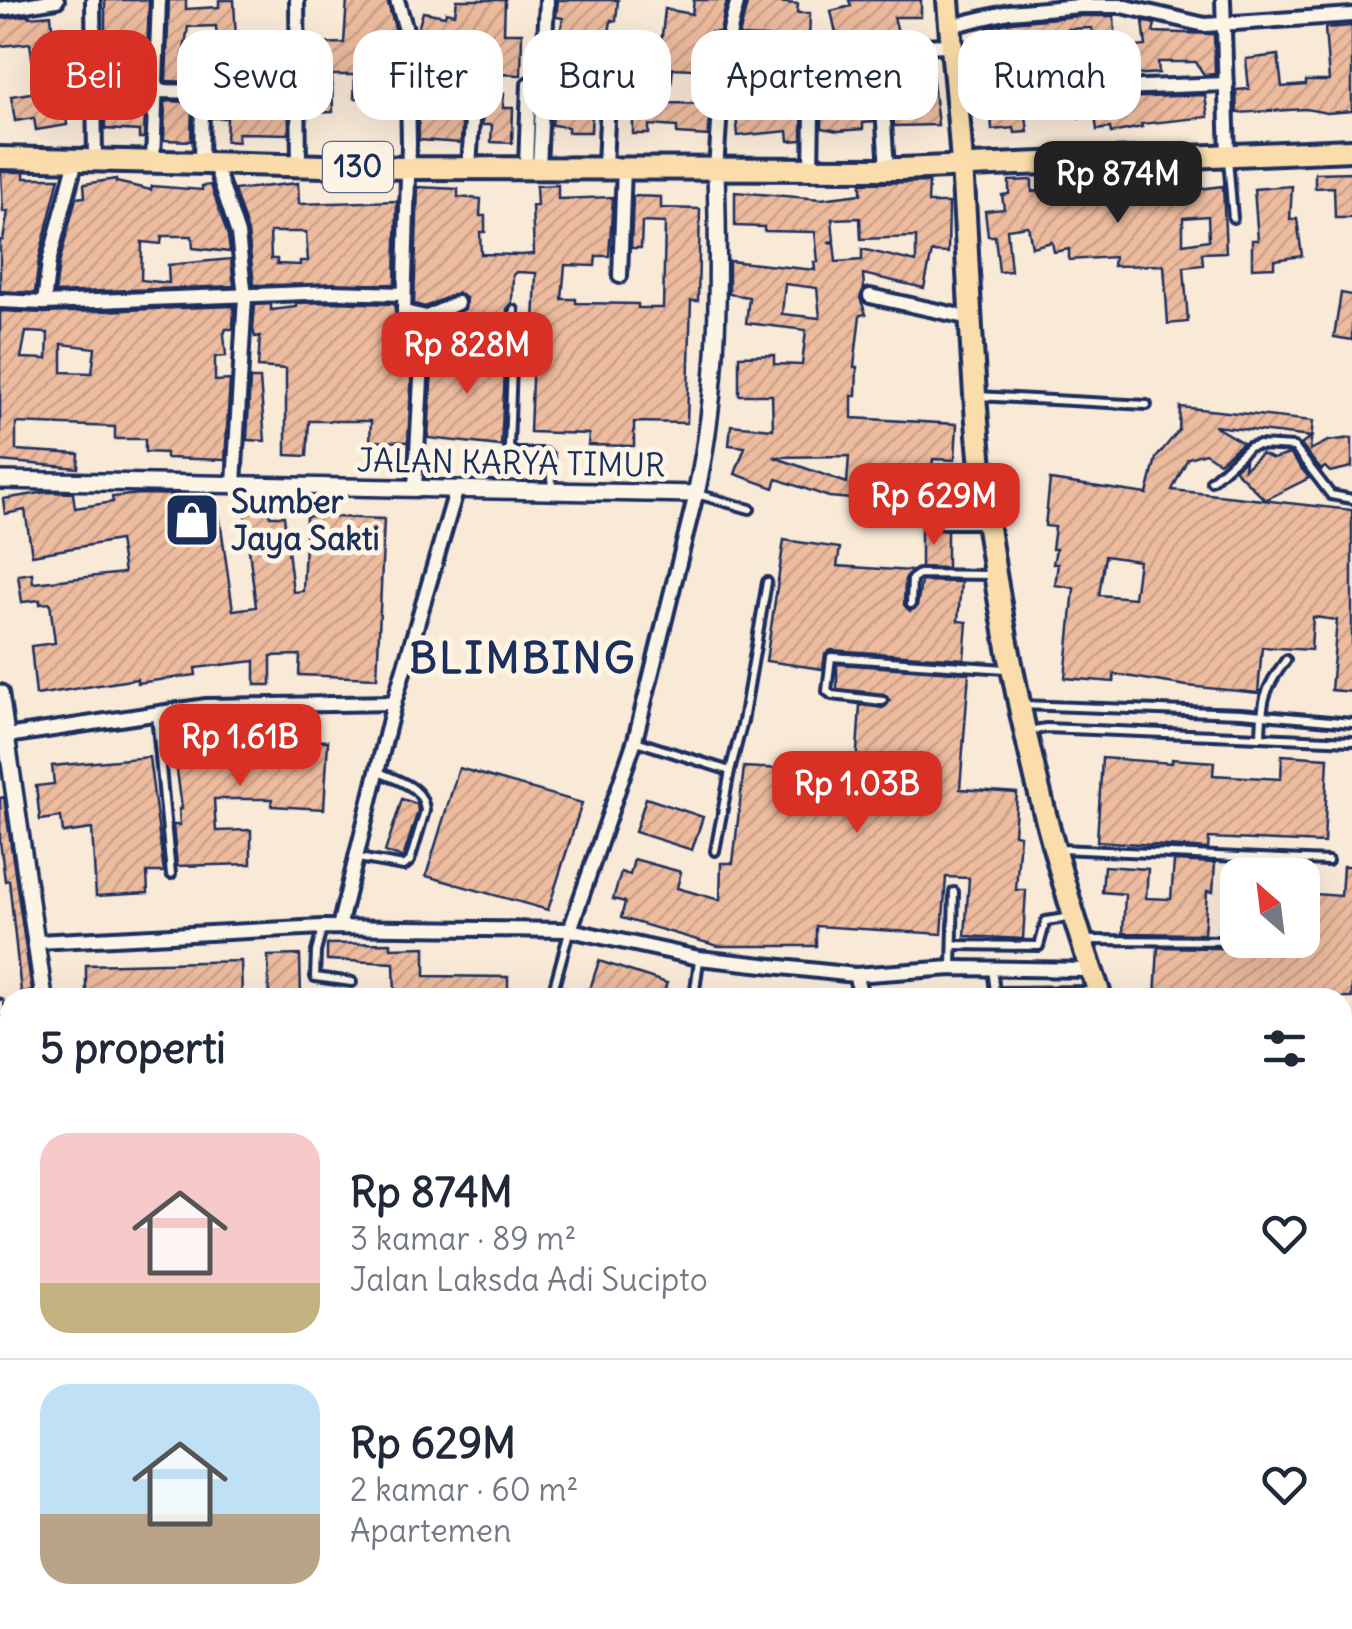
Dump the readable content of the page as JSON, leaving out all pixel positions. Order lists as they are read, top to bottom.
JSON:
{
  "streets": {
    "main road": ["130"],
    "street": ["JALAN KARYA TIMUR"]
  },
  "crossings": [
    ["130", "JALAN KARYA TIMUR"]
  ],
  "districts": ["BLIMBING"],
  "places": {
    "shop": ["Sumber Jaya Sakti"]
  },
  "north": "top left",
  "page": {
    "chip": [
      "Beli",
      "Sewa",
      "Filter",
      "Baru",
      "Apartemen",
      "Rumah"
    ],
    "price": [
      "Rp 874M",
      "Rp 828M",
      "Rp 629M",
      "Rp 1.61B",
      "Rp 1.03B"
    ],
    "heading": "5 properti",
    "list": [
      {
        "name": "Rp 874M",
        "note": "3 kamar · 89 m² · Jalan Laksda Adi Sucipto"
      },
      {
        "name": "Rp 629M",
        "note": "2 kamar · 60 m² · Apartemen"
      }
    ]
  }
}
